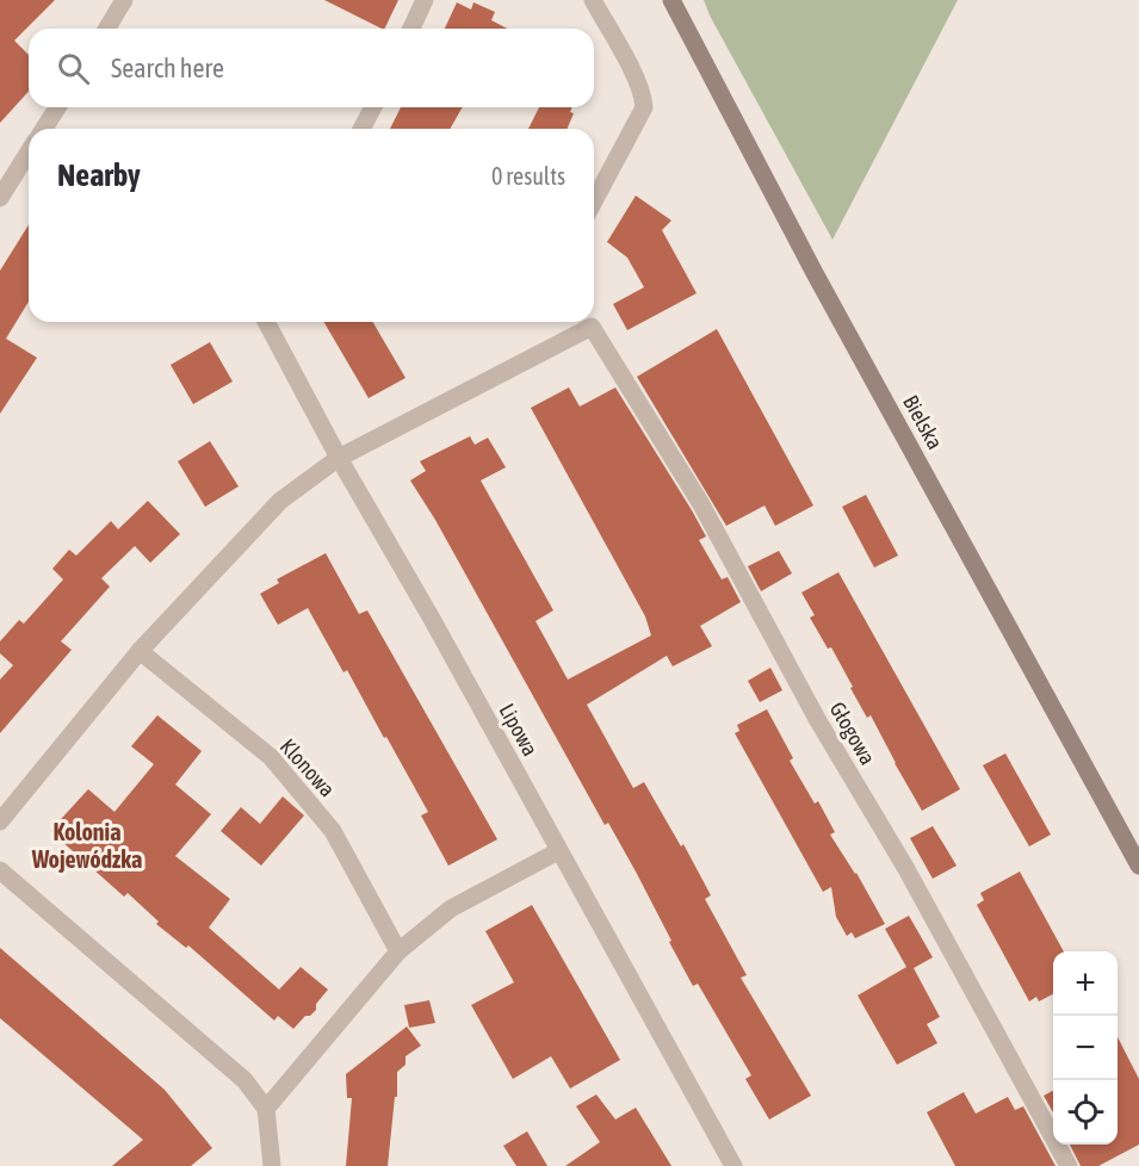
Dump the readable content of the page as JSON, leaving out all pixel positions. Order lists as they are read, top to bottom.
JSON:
{
  "streets": {
    "main road": ["Bielska"],
    "street": ["Lipowa", "Głogowa", "Klonowa"]
  },
  "crossings": [
    ["Lipowa", "Głogowa"]
  ],
  "districts": ["Kolonia Wojewódzka"],
  "page": {
    "search": "Search here",
    "heading": ["Nearby", "0 results"],
    "map_buttons": ["+", "−"]
  }
}
